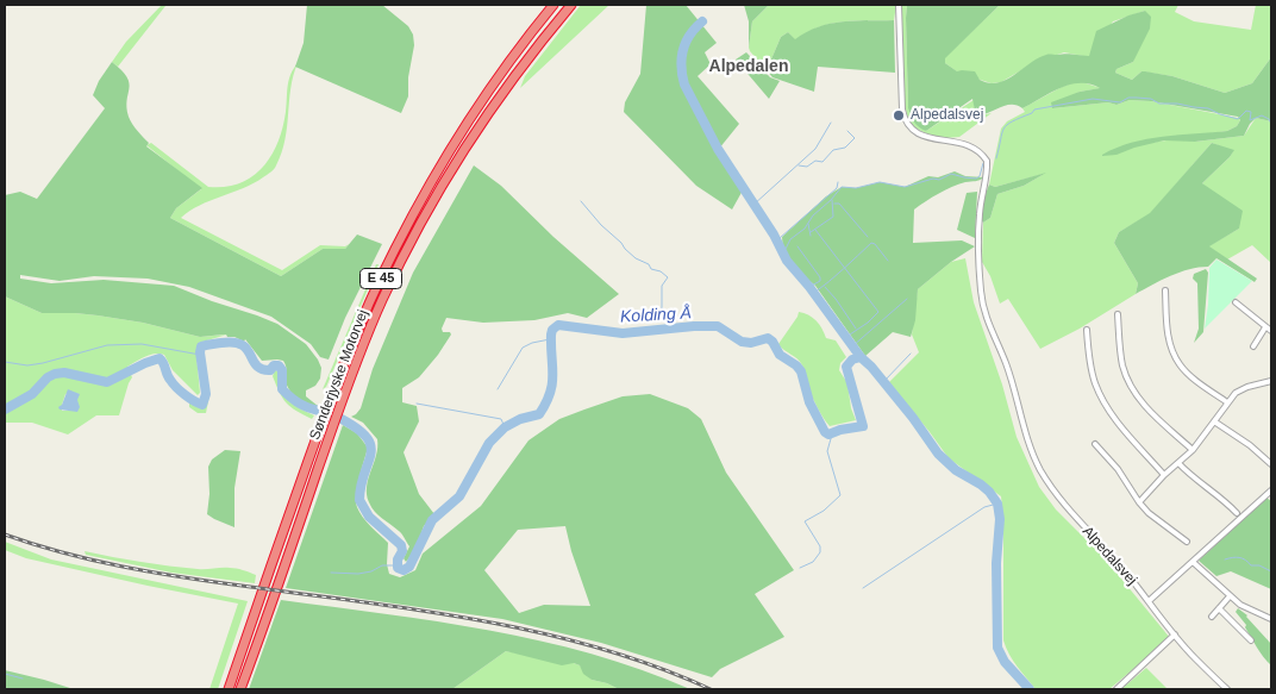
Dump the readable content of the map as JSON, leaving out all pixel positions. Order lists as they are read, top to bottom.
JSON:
{
  "streets": {
    "highway": ["E 45", "Sønderjyske Motorvej"],
    "street": ["Alpedalsvej"]
  },
  "districts": ["Alpedalen"],
  "water": ["Kolding Å"],
  "places": ["Alpedalsvej"]
}
